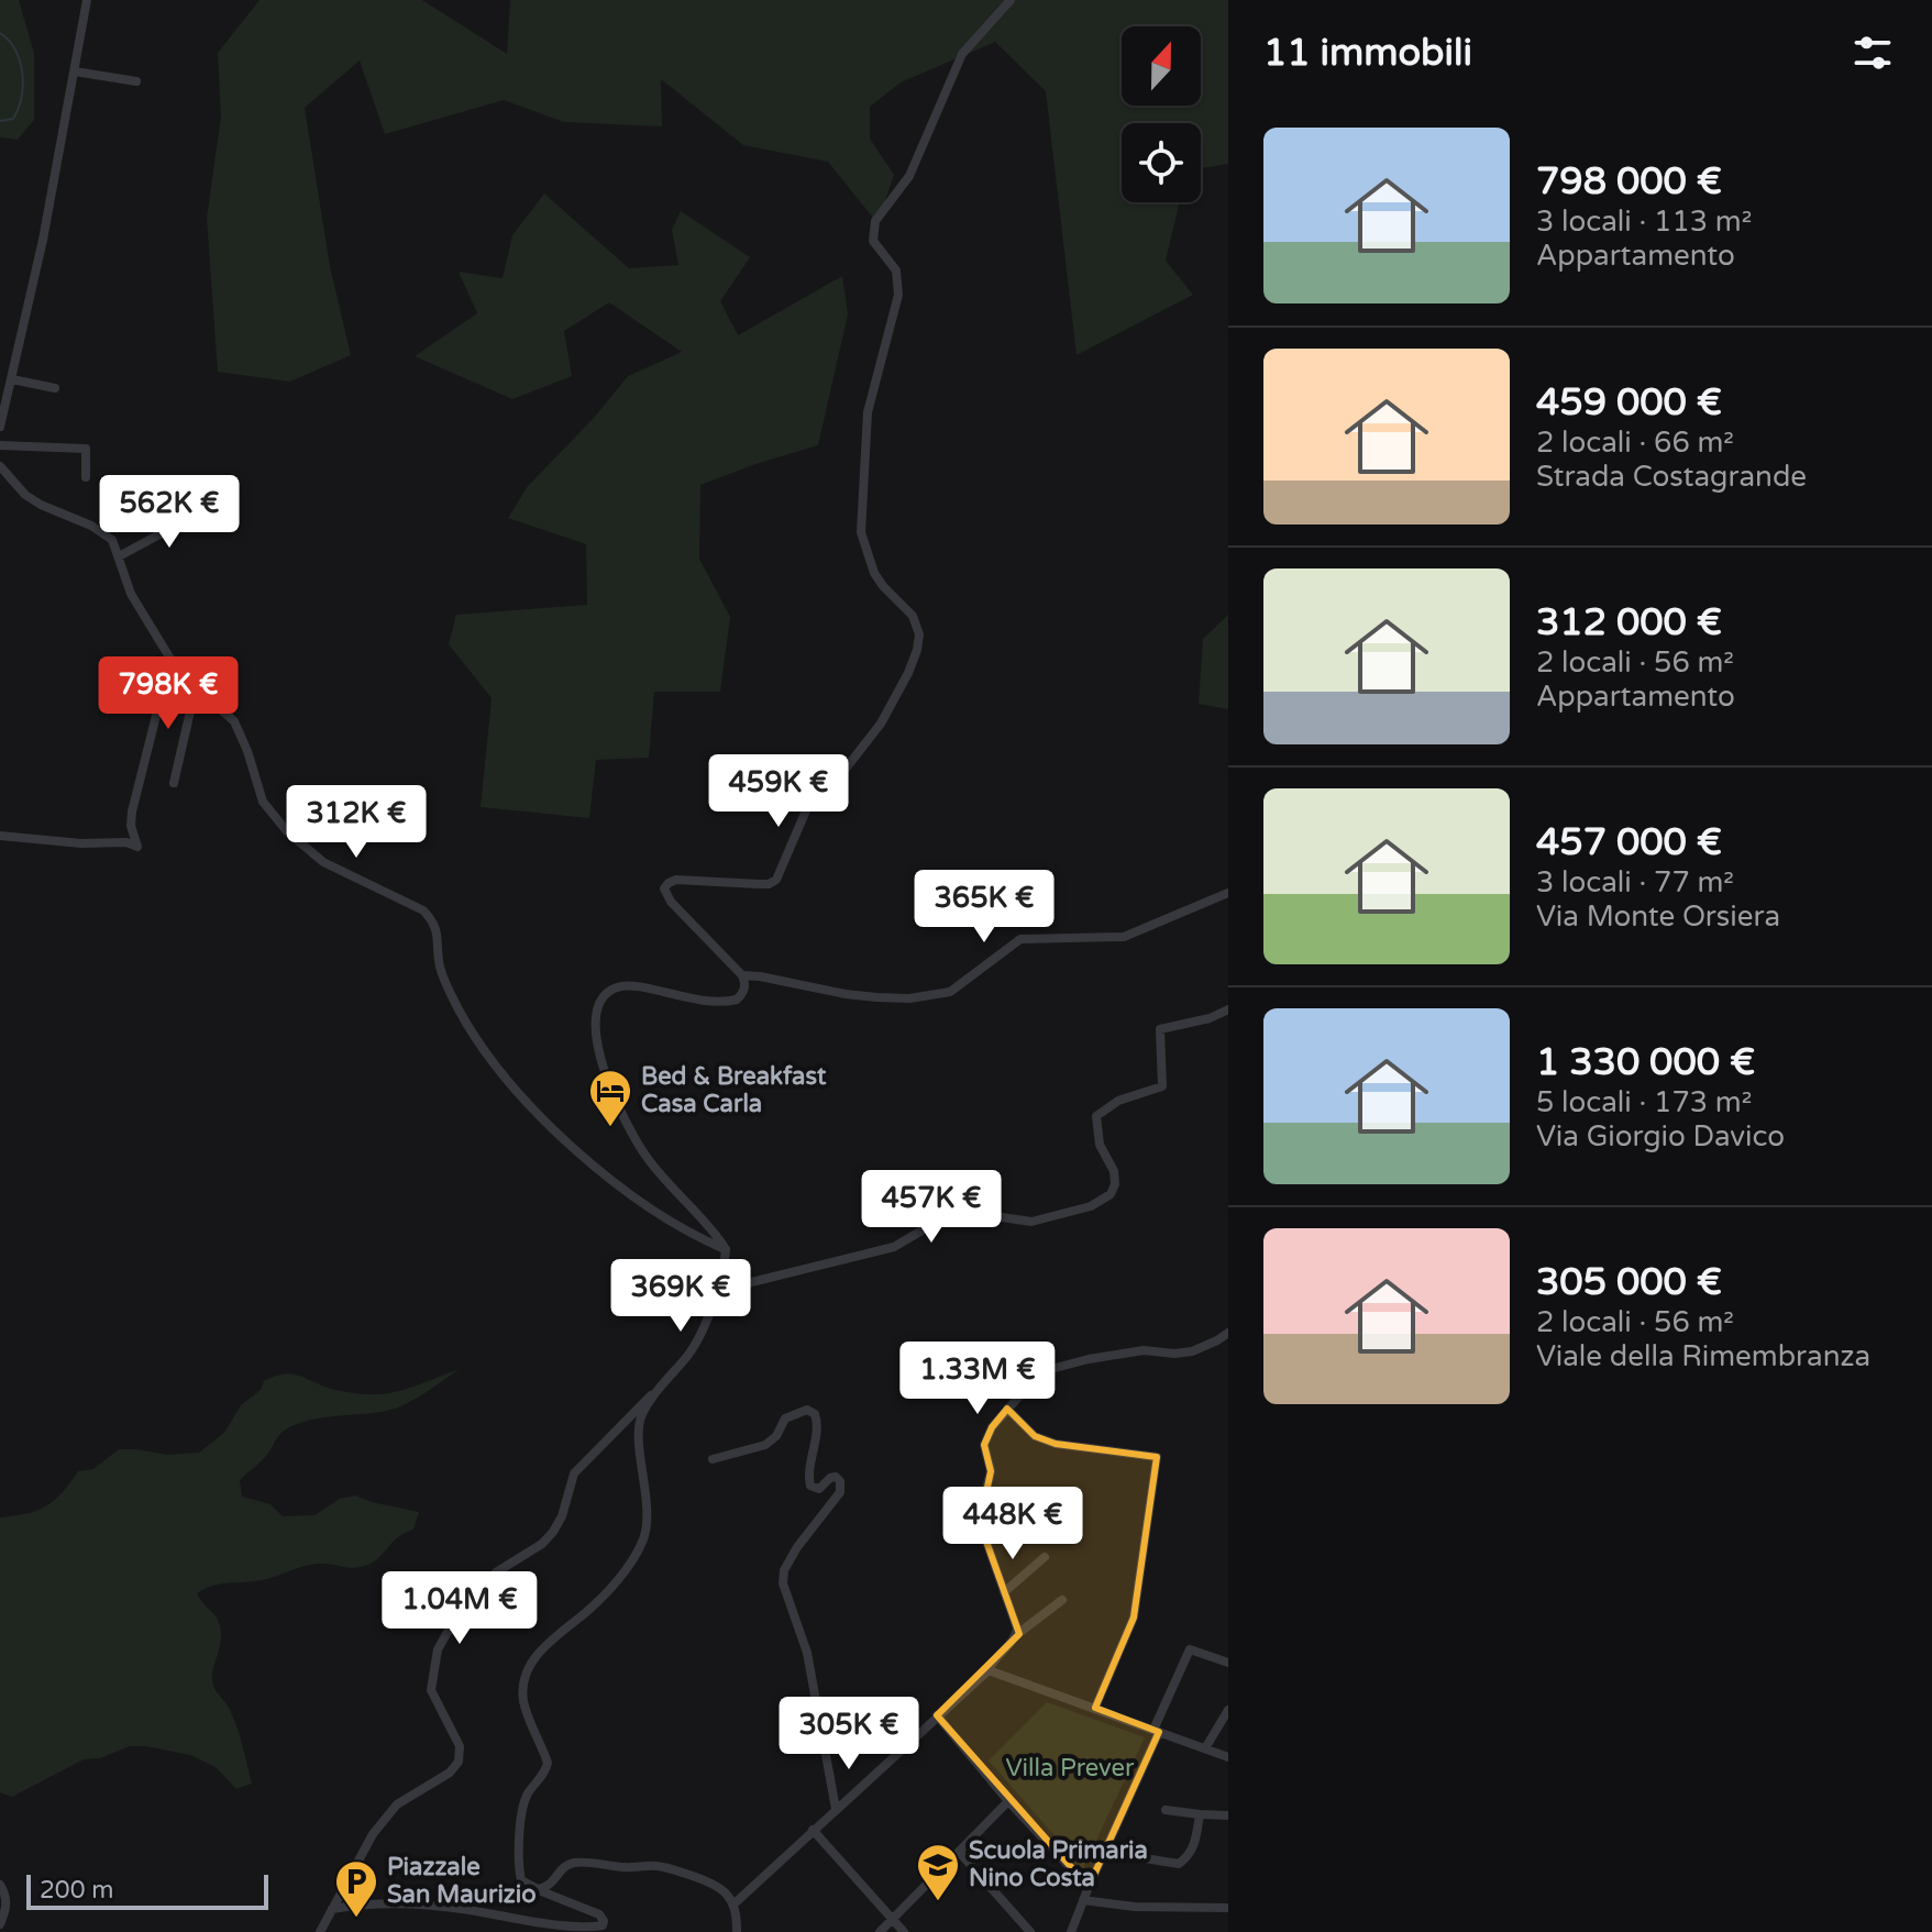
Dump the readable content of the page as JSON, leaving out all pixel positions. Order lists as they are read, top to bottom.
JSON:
{
  "parks": ["Villa Prever"],
  "places": {
    "hotel": ["Bed & Breakfast Casa Carla"],
    "school or university": ["Scuola Primaria Nino Costa"],
    "parking": ["Piazzale San Maurizio"]
  },
  "scale_bar": "200 m",
  "north": "top",
  "page": {
    "heading": "11 immobili",
    "list": [
      {
        "name": "798 000 €",
        "note": "3 locali · 113 m² · Appartamento"
      },
      {
        "name": "459 000 €",
        "note": "2 locali · 66 m² · Strada Costagrande"
      },
      {
        "name": "312 000 €",
        "note": "2 locali · 56 m² · Appartamento"
      },
      {
        "name": "457 000 €",
        "note": "3 locali · 77 m² · Via Monte Orsiera"
      },
      {
        "name": "1 330 000 €",
        "note": "5 locali · 173 m² · Via Giorgio Davico"
      },
      {
        "name": "305 000 €",
        "note": "2 locali · 56 m² · Viale della Rimembranza"
      }
    ],
    "price": [
      "562K €",
      "798K €",
      "459K €",
      "312K €",
      "365K €",
      "457K €",
      "369K €",
      "1.33M €",
      "448K €",
      "1.04M €",
      "305K €"
    ],
    "scale": "200 m"
  }
}
